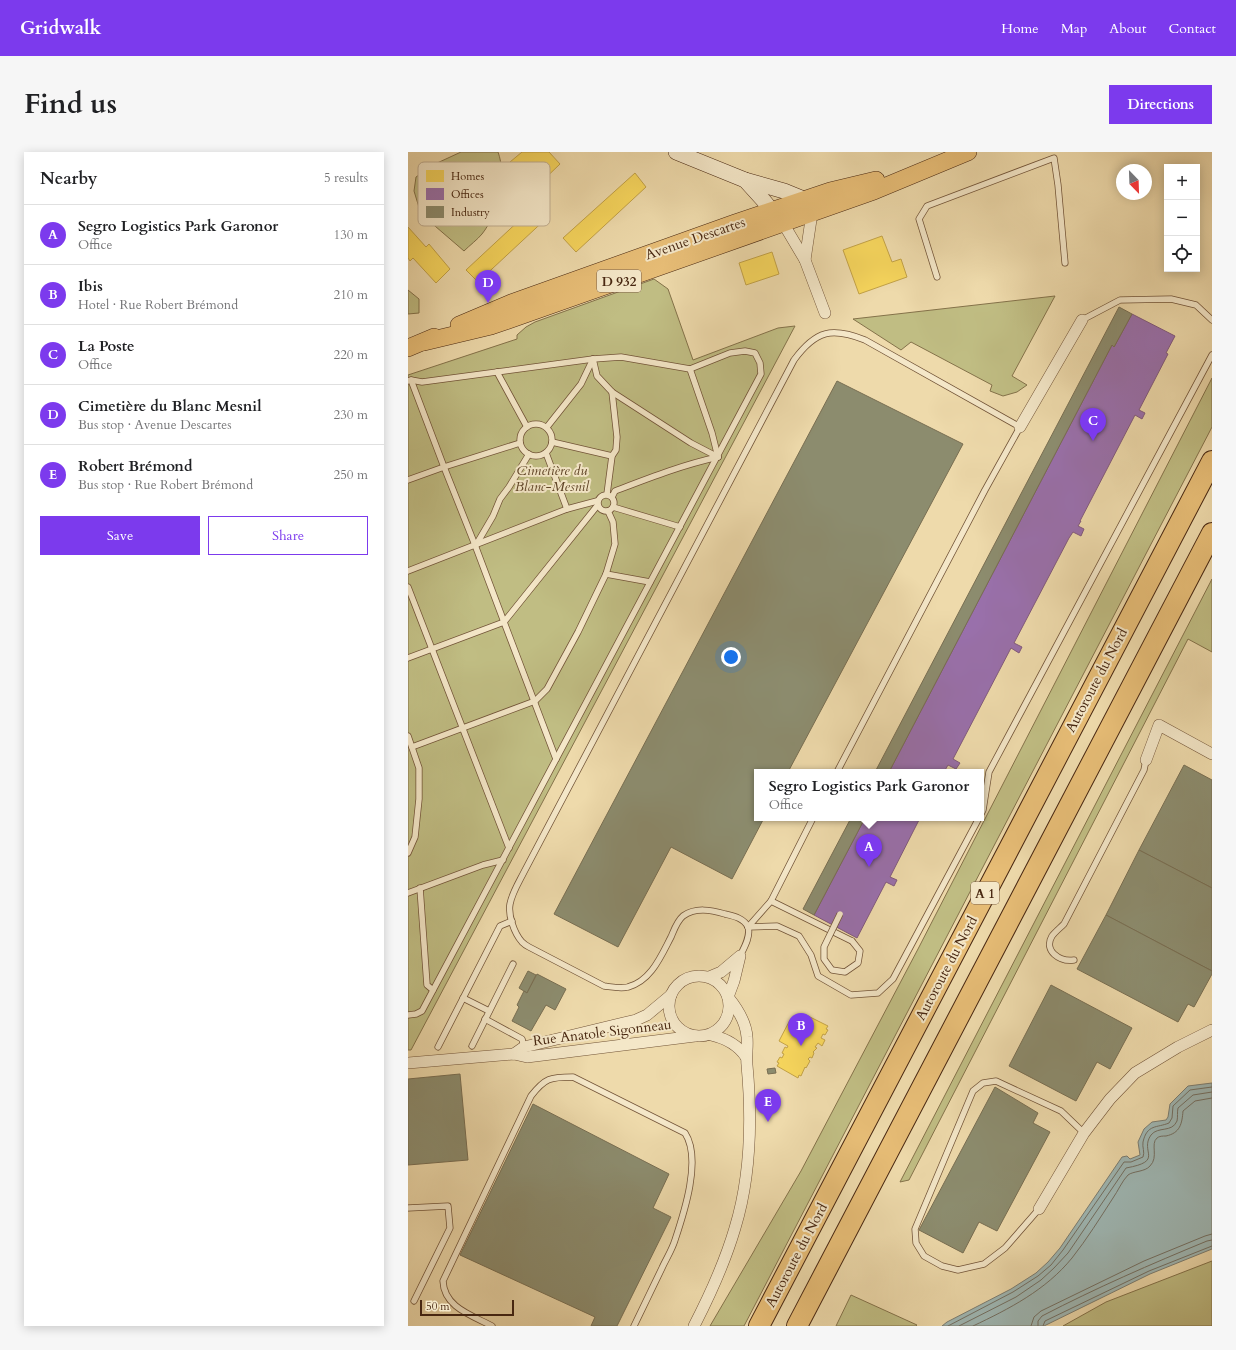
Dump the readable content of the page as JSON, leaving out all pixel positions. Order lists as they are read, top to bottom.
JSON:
{
  "streets": {
    "highway": ["Autoroute du Nord", "A 1"],
    "main road": ["Avenue Descartes", "D 932"],
    "street": ["Rue Anatole Sigonneau"]
  },
  "parks": ["Cimetière du Blanc-Mesnil"],
  "legend": ["Homes", "Offices", "Industry"],
  "scale_bar": "50 m",
  "north": "bottom right",
  "page": {
    "header": "Gridwalk",
    "nav": [
      "Home",
      "Map",
      "About",
      "Contact"
    ],
    "title": "Find us",
    "buttons": [
      "Directions",
      ["Save", "Share"]
    ],
    "heading": ["Nearby", "5 results"],
    "map_buttons": ["+", "−"],
    "list": [
      {
        "mark": "A",
        "name": "Segro Logistics Park Garonor",
        "note": "Office",
        "value": "130 m"
      },
      {
        "mark": "B",
        "name": "Ibis",
        "note": "Hotel · Rue Robert Brémond",
        "value": "210 m"
      },
      {
        "mark": "C",
        "name": "La Poste",
        "note": "Office",
        "value": "220 m"
      },
      {
        "mark": "D",
        "name": "Cimetière du Blanc Mesnil",
        "note": "Bus stop · Avenue Descartes",
        "value": "230 m"
      },
      {
        "mark": "E",
        "name": "Robert Brémond",
        "note": "Bus stop · Rue Robert Brémond",
        "value": "250 m"
      }
    ],
    "pins": [
      "D",
      "C",
      "A",
      "B",
      "E"
    ],
    "popup": ["Segro Logistics Park Garonor", "Office"],
    "scale": "50 m"
  }
}
